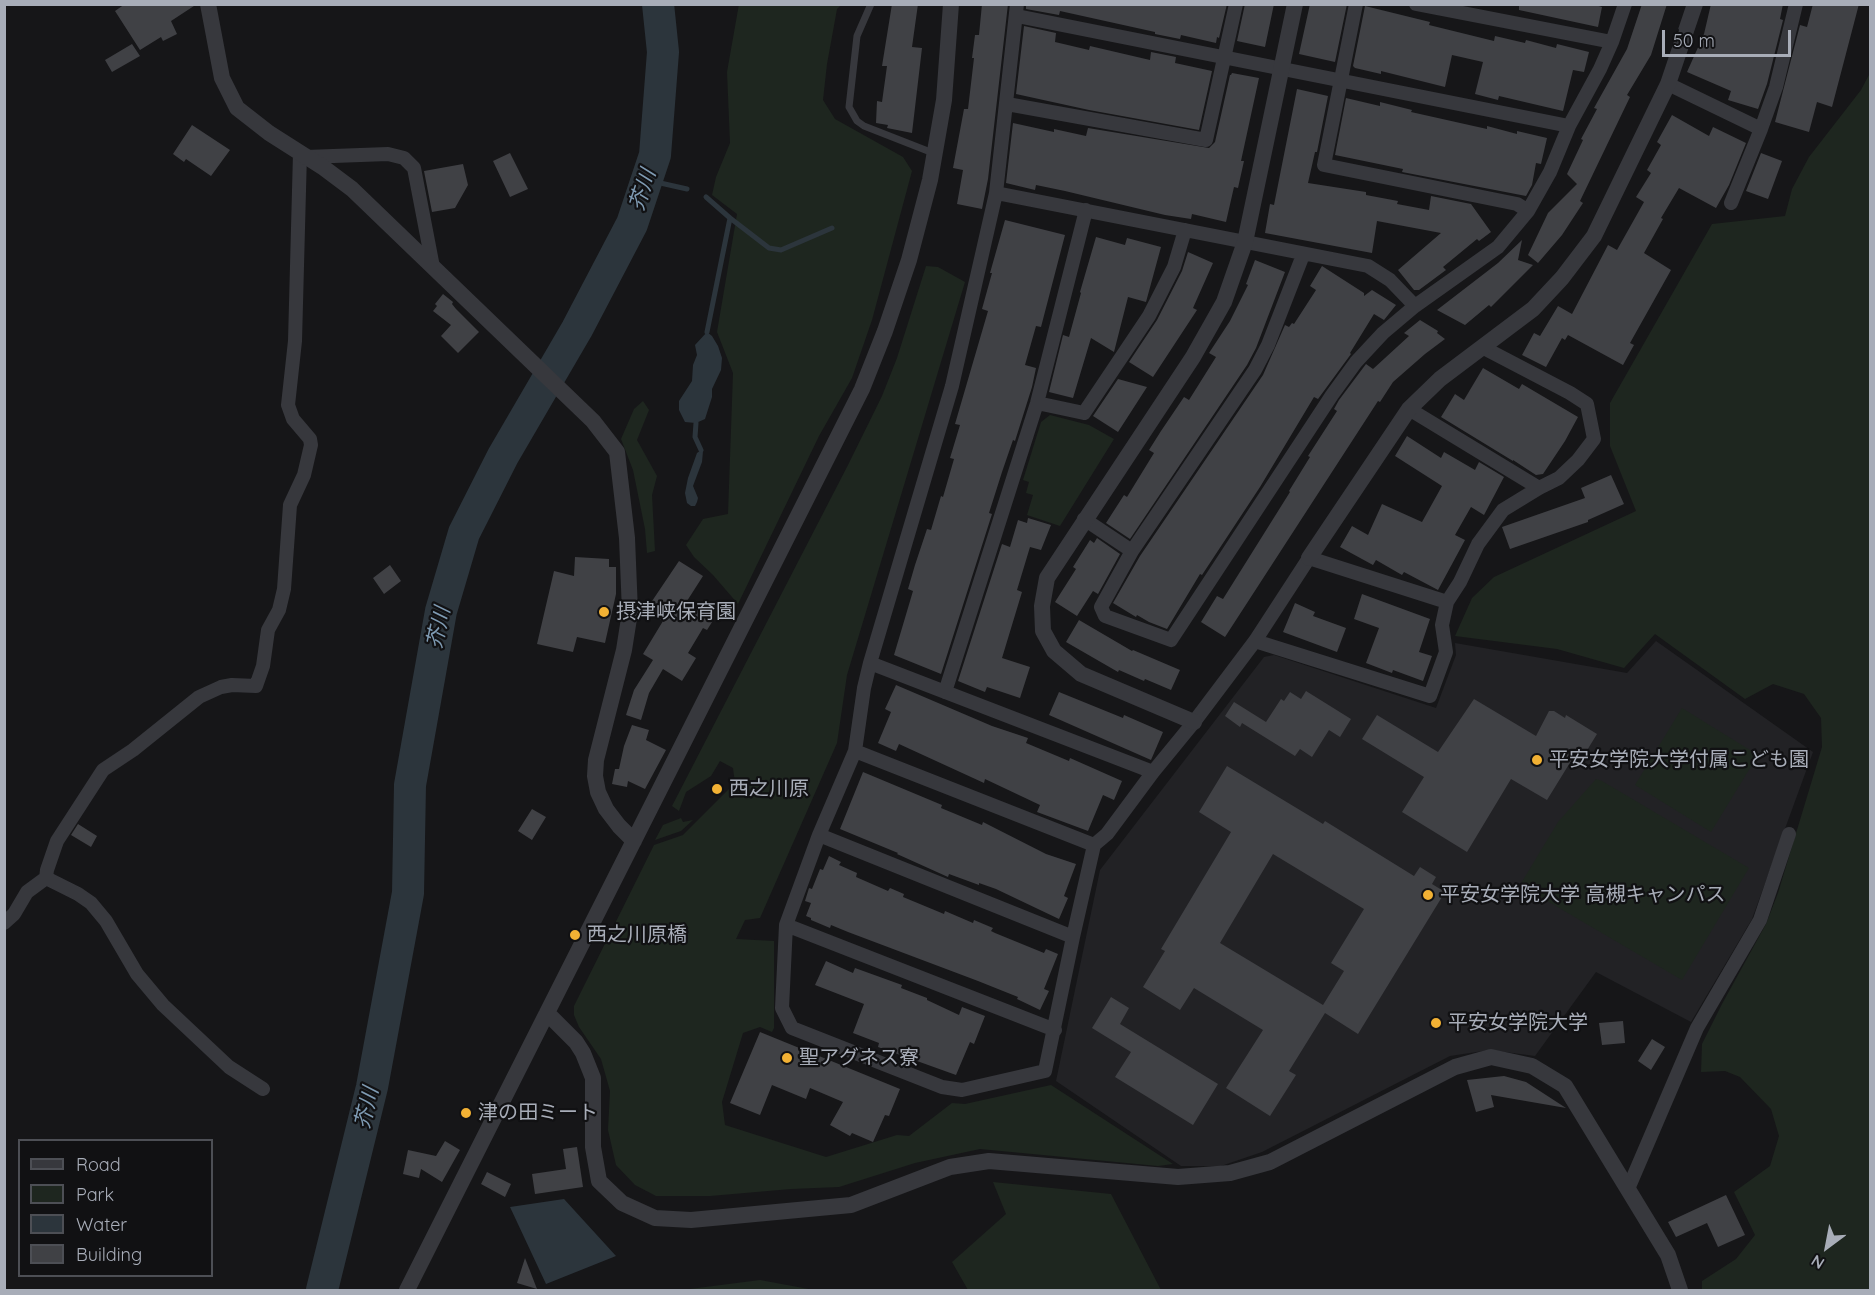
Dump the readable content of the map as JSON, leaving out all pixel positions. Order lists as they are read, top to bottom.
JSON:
{
  "water": ["芥川"],
  "places": [
    "摂津峡保育園",
    "平安女学院大学付属こども園",
    "西之川原",
    "平安女学院大学 高槻キャンパス",
    "西之川原橋",
    "平安女学院大学",
    "聖アグネス寮",
    "津の田ミート"
  ],
  "legend": [
    "Road",
    "Park",
    "Water",
    "Building"
  ],
  "scale_bar": "50 m",
  "north": "bottom left"
}
